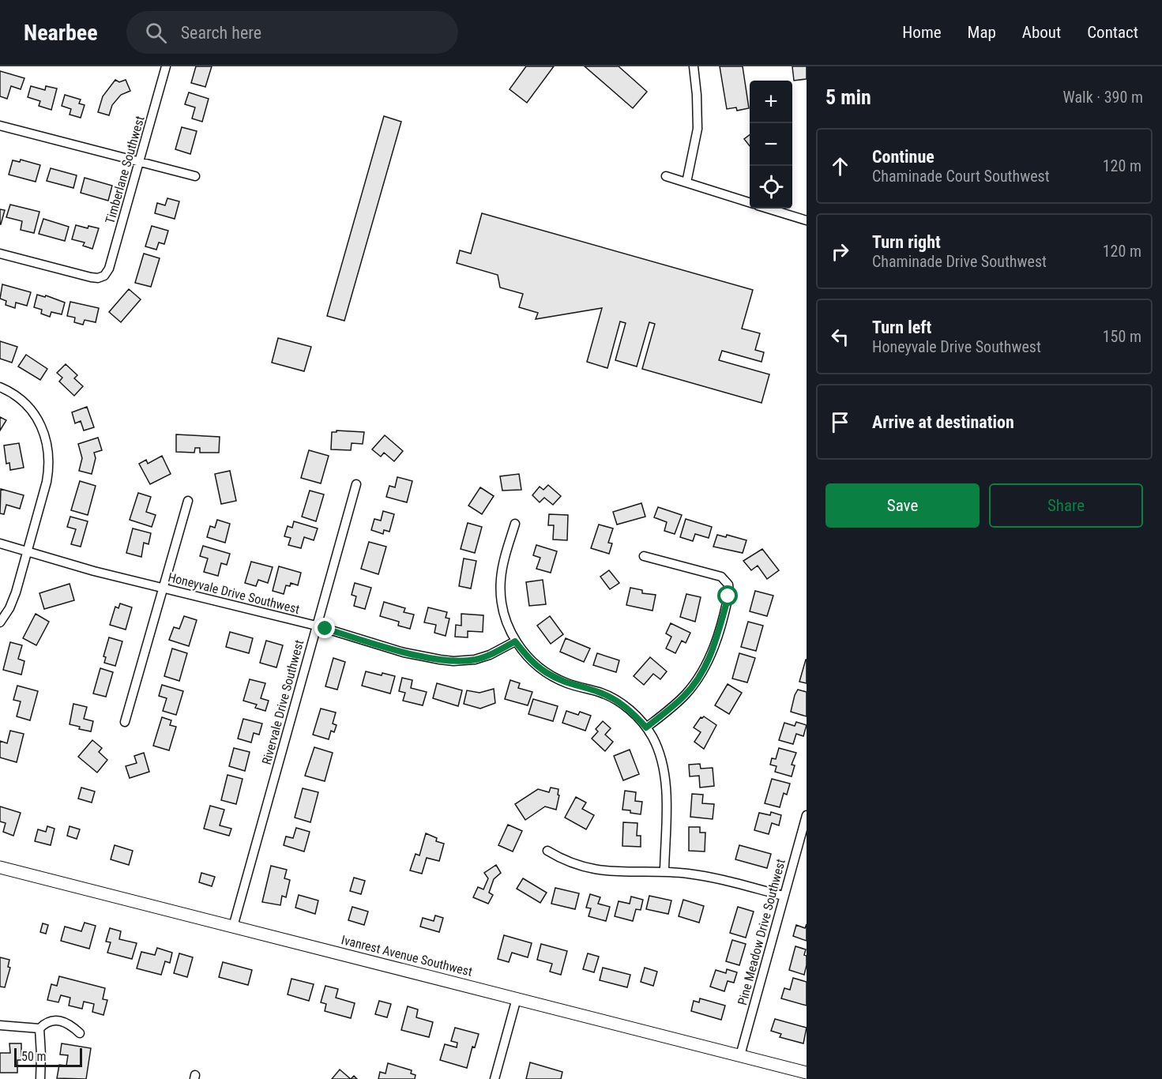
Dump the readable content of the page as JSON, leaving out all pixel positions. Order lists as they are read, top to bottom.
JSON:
{
  "streets": {
    "street": [
      "Timberlane Southwest",
      "Honeyvale Drive Southwest",
      "Rivervale Drive Southwest",
      "Pine Meadow Drive Southwest",
      "Ivanrest Avenue Southwest"
    ]
  },
  "crossings": [
    ["Honeyvale Drive Southwest", "Rivervale Drive Southwest"],
    ["Rivervale Drive Southwest", "Ivanrest Avenue Southwest"],
    ["Pine Meadow Drive Southwest", "Ivanrest Avenue Southwest"]
  ],
  "scale_bar": "50 m",
  "page": {
    "header": "Nearbee",
    "search": "Search here",
    "nav": [
      "Home",
      "Map",
      "About",
      "Contact"
    ],
    "heading": ["5 min", "Walk · 390 m"],
    "map_buttons": ["+", "−"],
    "list": [
      ["Continue", "Chaminade Court Southwest", "120 m"],
      ["Turn right", "Chaminade Drive Southwest", "120 m"],
      ["Turn left", "Honeyvale Drive Southwest", "150 m"],
      "Arrive at destination"
    ],
    "buttons": ["Save", "Share"],
    "scale": "50 m"
  }
}
